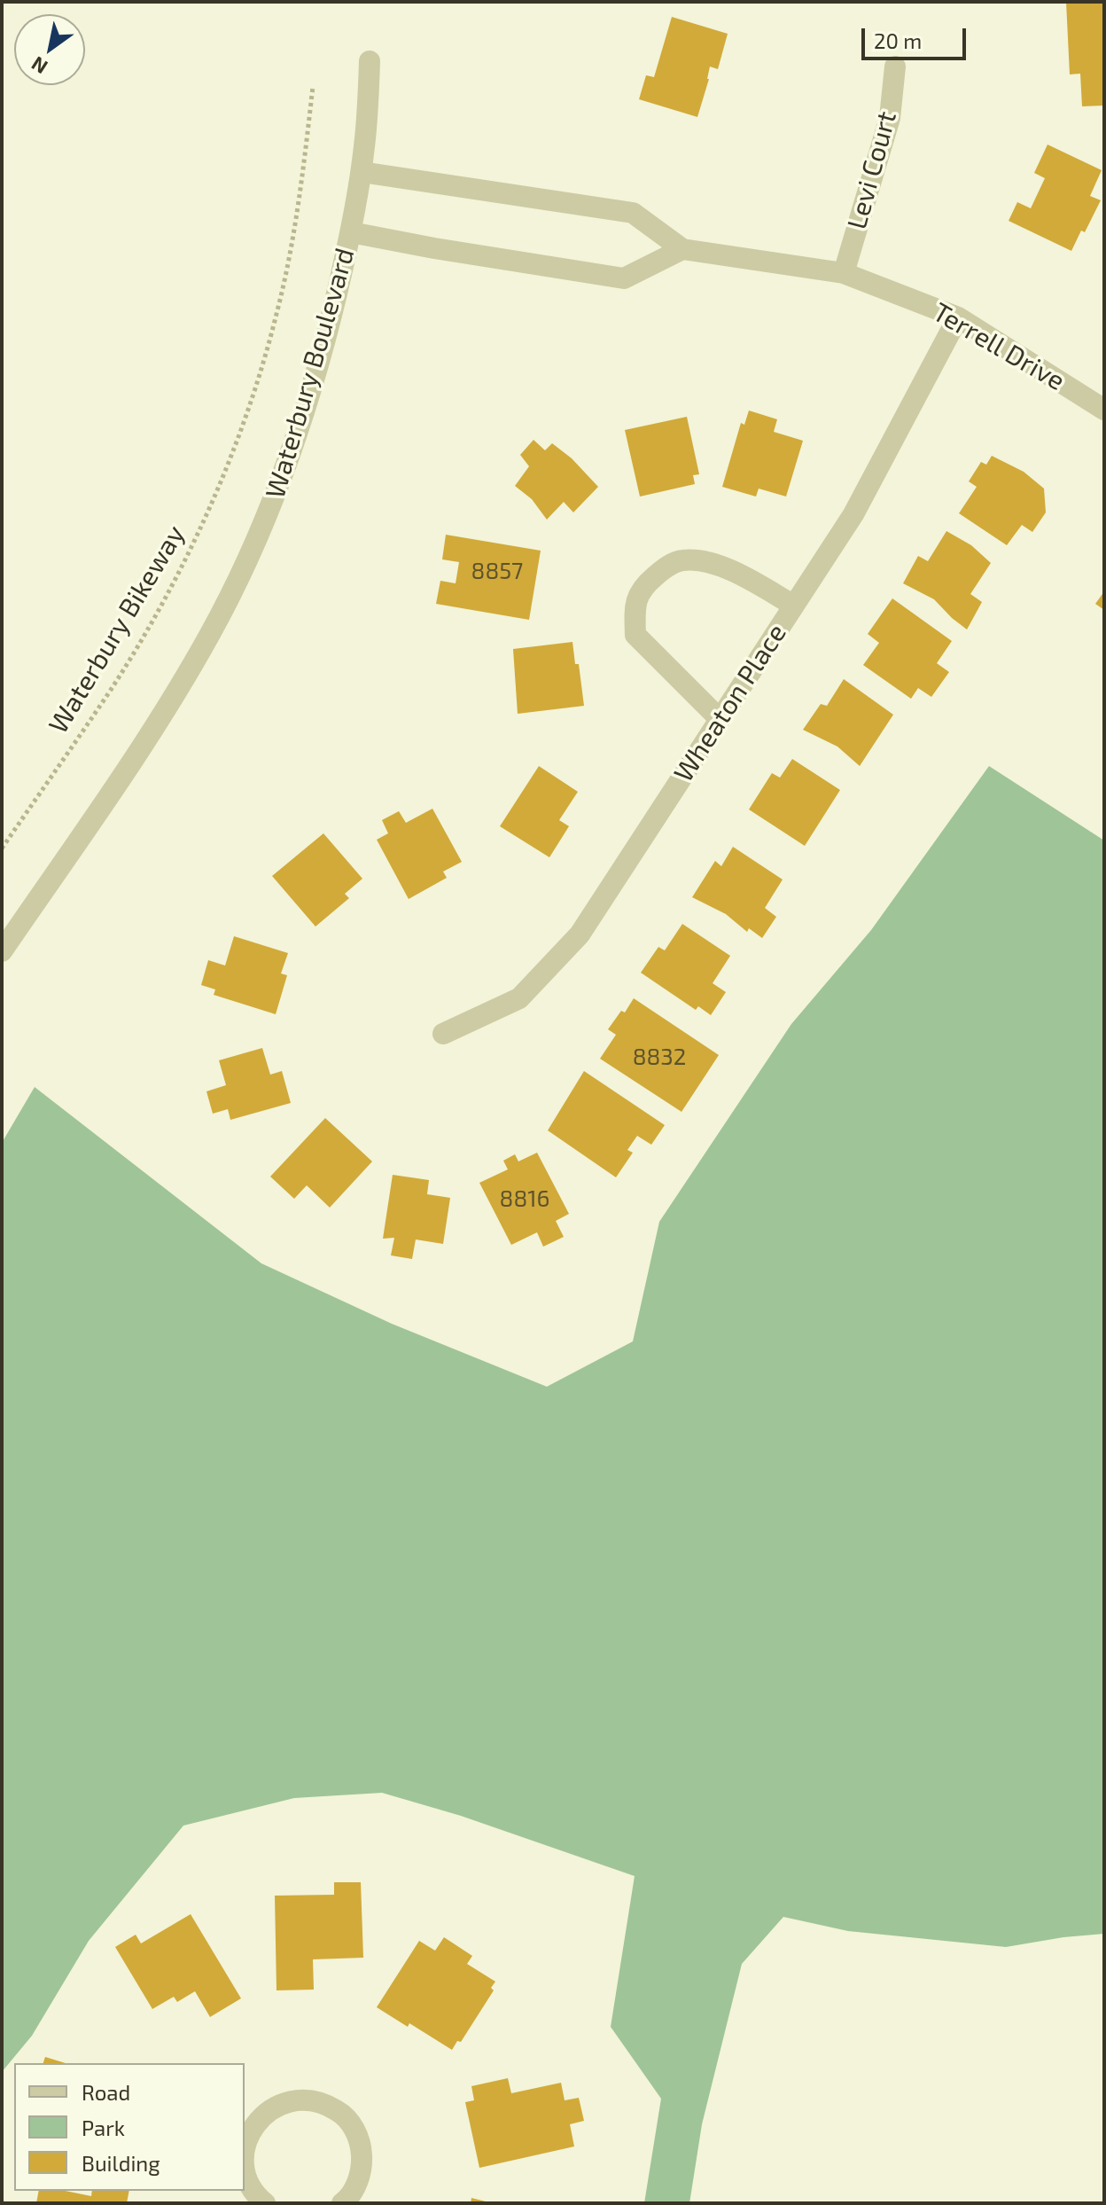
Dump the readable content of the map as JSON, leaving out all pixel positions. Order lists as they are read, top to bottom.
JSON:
{
  "streets": {
    "street": [
      "Levi Court",
      "Terrell Drive",
      "Waterbury Boulevard",
      "Wheaton Place"
    ],
    "path": ["Waterbury Bikeway"]
  },
  "crossings": [
    ["Levi Court", "Terrell Drive"],
    ["Terrell Drive", "Waterbury Boulevard"],
    ["Terrell Drive", "Wheaton Place"]
  ],
  "house_numbers": ["8857", "8832", "8816"],
  "legend": ["Road", "Park", "Building"],
  "scale_bar": "20 m",
  "north": "bottom left"
}
